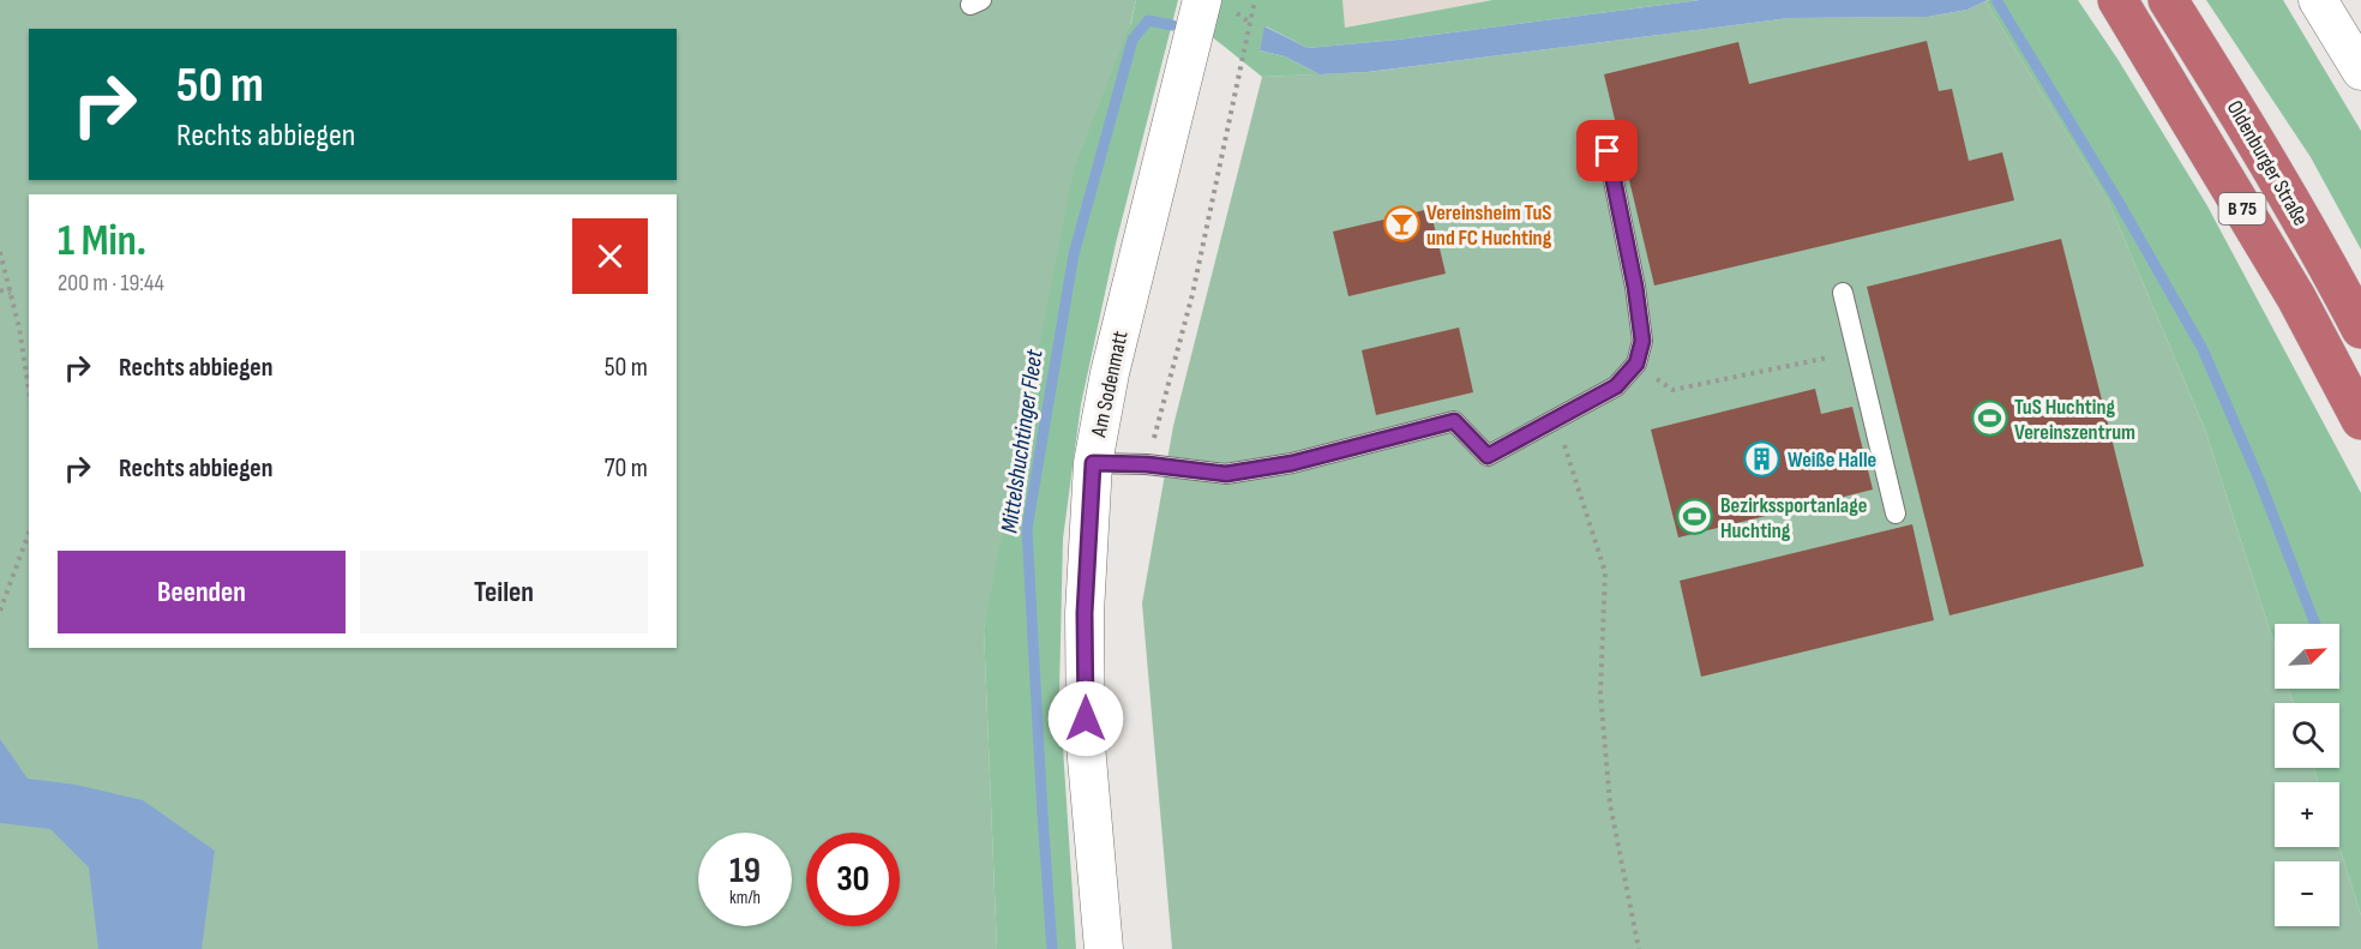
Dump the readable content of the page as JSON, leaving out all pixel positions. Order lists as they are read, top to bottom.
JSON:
{
  "streets": {
    "highway": ["Oldenburger Straße", "B 75"],
    "street": ["Am Sodenmatt"]
  },
  "water": ["Mittelshuchtinger Fleet"],
  "places": {
    "bar": ["Vereinsheim TuS und FC Huchting"],
    "sports": ["TuS Huchting Vereinszentrum", "Bezirkssportanlage Huchting"],
    "building": ["Weiße Halle"]
  },
  "north": "top right",
  "page": {
    "turn": ["50 m", "Rechts abbiegen"],
    "heading": ["1 Min.", "200 m · 19:44"],
    "list": [
      {
        "name": "Rechts abbiegen",
        "value": "50 m"
      },
      {
        "name": "Rechts abbiegen",
        "value": "70 m"
      }
    ],
    "buttons": ["Beenden", "Teilen"],
    "map_buttons": ["+", "−"],
    "speed": "19 km/h",
    "limit": "30"
  }
}
